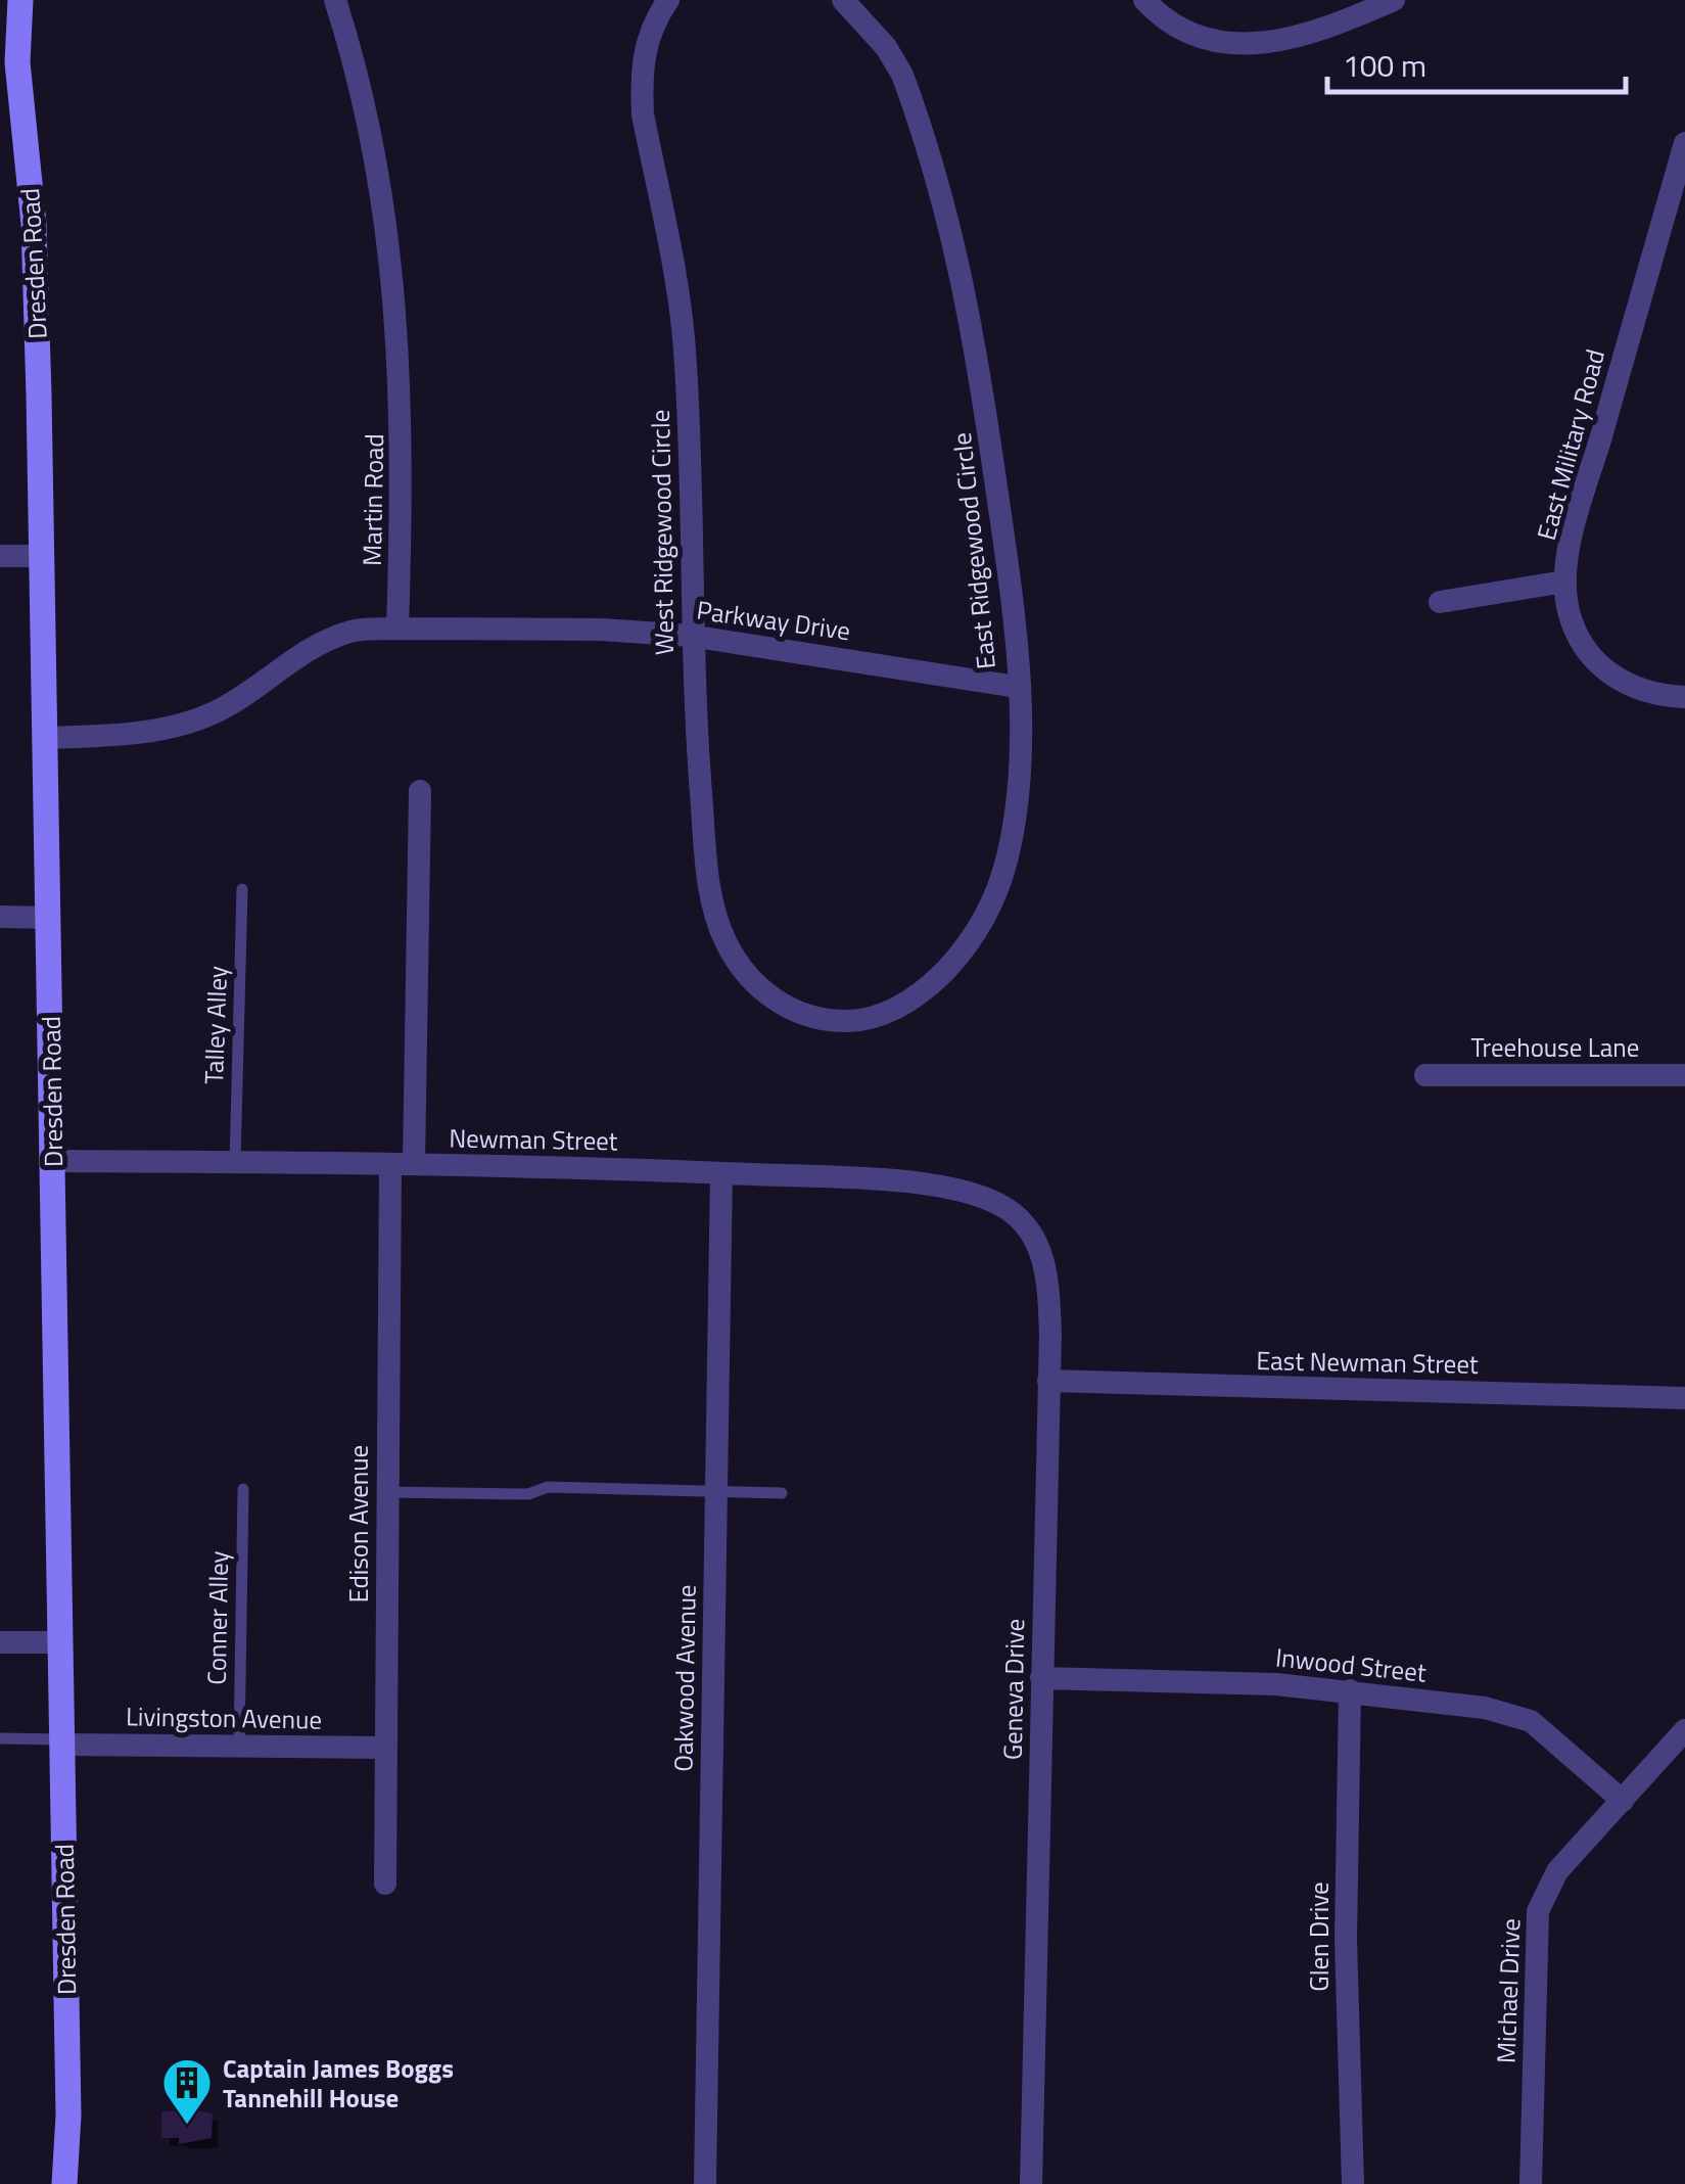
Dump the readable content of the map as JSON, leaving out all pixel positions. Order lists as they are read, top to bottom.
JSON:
{
  "streets": {
    "street": [
      "Dresden Road",
      "East Military Road",
      "Martin Road",
      "West Ridgewood Circle",
      "East Ridgewood Circle",
      "Parkway Drive",
      "Treehouse Lane",
      "Newman Street",
      "East Newman Street",
      "Edison Avenue",
      "Inwood Street",
      "Oakwood Avenue",
      "Geneva Drive",
      "Livingston Avenue",
      "Glen Drive",
      "Michael Drive"
    ],
    "lane": ["Talley Alley", "Conner Alley"]
  },
  "crossings": [
    ["Dresden Road", "Newman Street"],
    ["Dresden Road", "Livingston Avenue"],
    ["Martin Road", "Parkway Drive"],
    ["West Ridgewood Circle", "East Ridgewood Circle"],
    ["West Ridgewood Circle", "Parkway Drive"],
    ["East Ridgewood Circle", "Parkway Drive"],
    ["Talley Alley", "Newman Street"],
    ["Newman Street", "Edison Avenue"],
    ["Newman Street", "Oakwood Avenue"],
    ["Newman Street", "Geneva Drive"],
    ["East Newman Street", "Geneva Drive"],
    ["Edison Avenue", "Livingston Avenue"],
    ["Conner Alley", "Livingston Avenue"],
    ["Inwood Street", "Geneva Drive"],
    ["Inwood Street", "Glen Drive"],
    ["Inwood Street", "Michael Drive"]
  ],
  "places": {
    "building": ["Captain James Boggs Tannehill House"]
  },
  "scale_bar": "100 m"
}
